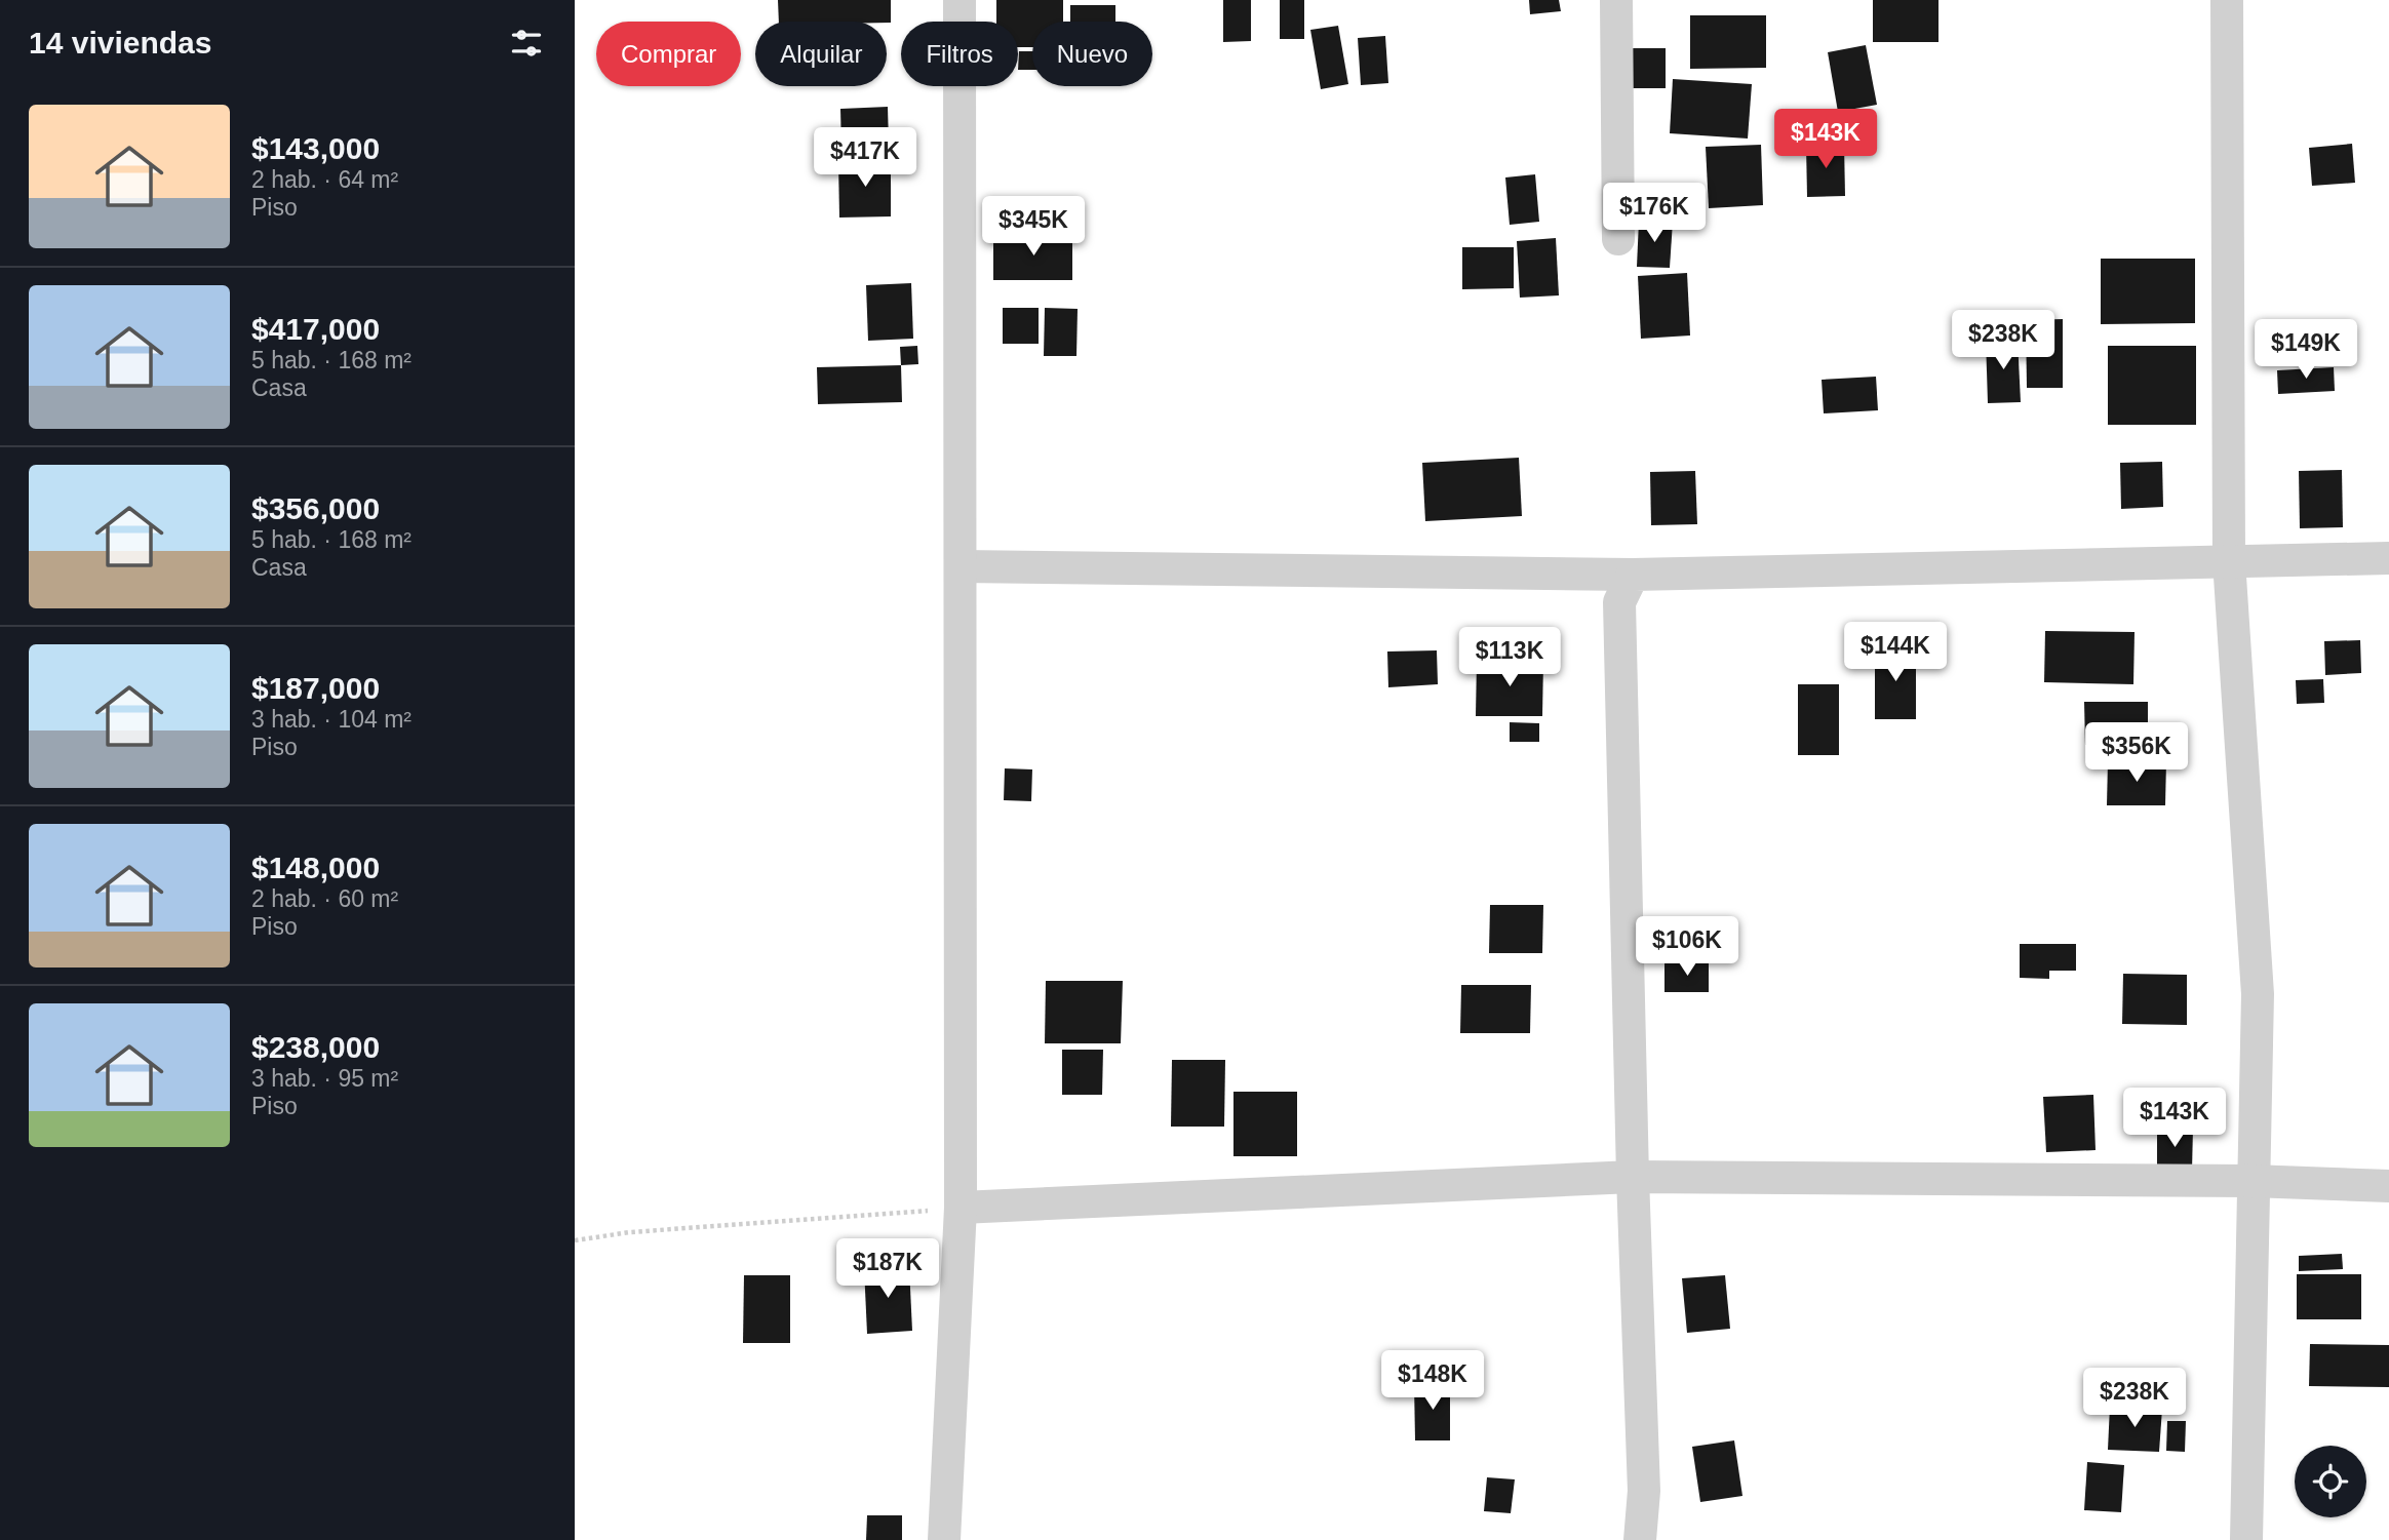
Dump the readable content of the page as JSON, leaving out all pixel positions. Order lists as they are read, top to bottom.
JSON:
{
  "page": {
    "heading": "14 viviendas",
    "chip": [
      "Comprar",
      "Alquilar",
      "Filtros",
      "Nuevo"
    ],
    "list": [
      {
        "name": "$143,000",
        "note": "2 hab. · 64 m² · Piso"
      },
      {
        "name": "$417,000",
        "note": "5 hab. · 168 m² · Casa"
      },
      {
        "name": "$356,000",
        "note": "5 hab. · 168 m² · Casa"
      },
      {
        "name": "$187,000",
        "note": "3 hab. · 104 m² · Piso"
      },
      {
        "name": "$148,000",
        "note": "2 hab. · 60 m² · Piso"
      },
      {
        "name": "$238,000",
        "note": "3 hab. · 95 m² · Piso"
      }
    ],
    "price": [
      "$143K",
      "$417K",
      "$176K",
      "$345K",
      "$238K",
      "$149K",
      "$144K",
      "$113K",
      "$356K",
      "$106K",
      "$143K",
      "$187K",
      "$148K",
      "$238K"
    ]
  }
}
